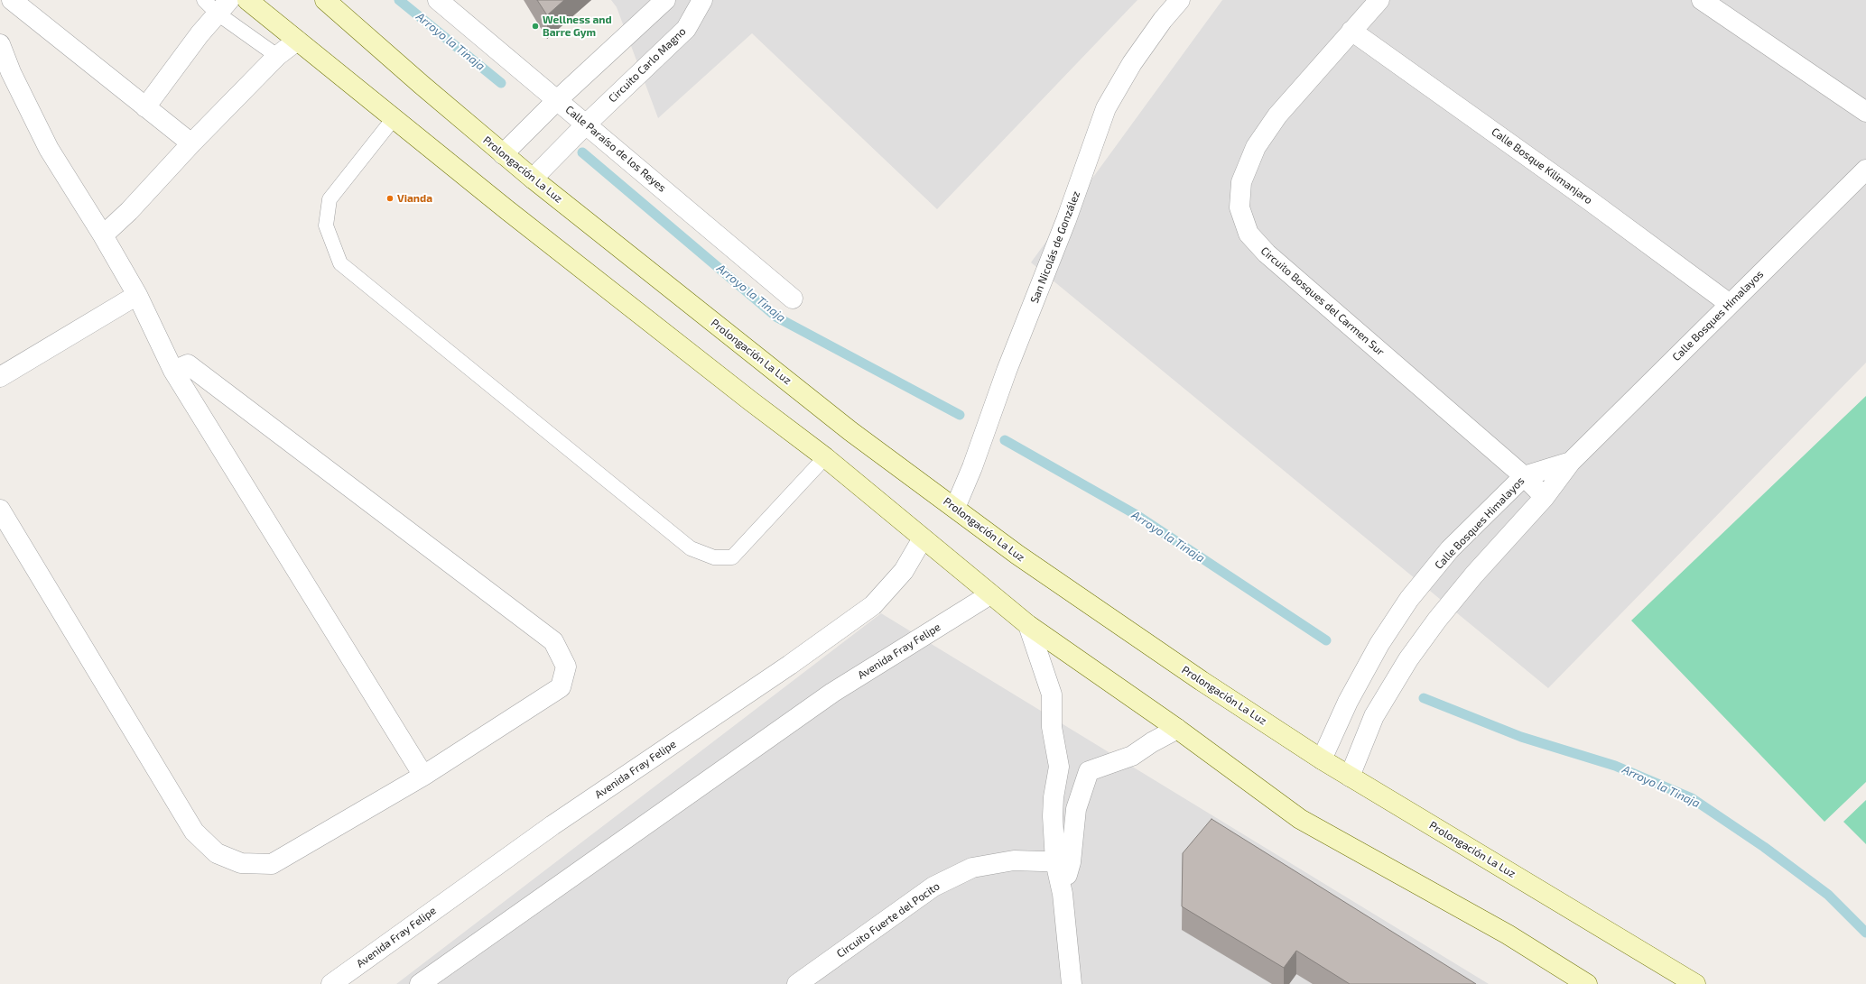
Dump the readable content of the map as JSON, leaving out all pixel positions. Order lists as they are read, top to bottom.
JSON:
{
  "streets": {
    "main road": ["Prolongación La Luz"],
    "street": [
      "Circuito Carlo Magno",
      "Calle Paraíso de los Reyes",
      "Calle Bosque Kilimanjaro",
      "San Nicolás de González",
      "Circuito Bosques del Carmen Sur",
      "Calle Bosques Himalayos",
      "Avenida Fray Felipe",
      "Circuito Fuerte del Pocito"
    ]
  },
  "crossings": [
    ["Circuito Carlo Magno", "Calle Paraíso de los Reyes"],
    ["Circuito Carlo Magno", "Prolongación La Luz"],
    ["Calle Bosque Kilimanjaro", "Circuito Bosques del Carmen Sur"],
    ["Calle Bosque Kilimanjaro", "Calle Bosques Himalayos"],
    ["Prolongación La Luz", "San Nicolás de González"],
    ["Prolongación La Luz", "Calle Bosques Himalayos"],
    ["Circuito Bosques del Carmen Sur", "Calle Bosques Himalayos"]
  ],
  "water": ["Arroyo la Tinaja"],
  "places": ["Wellness and Barre Gym", "Vianda"]
}
